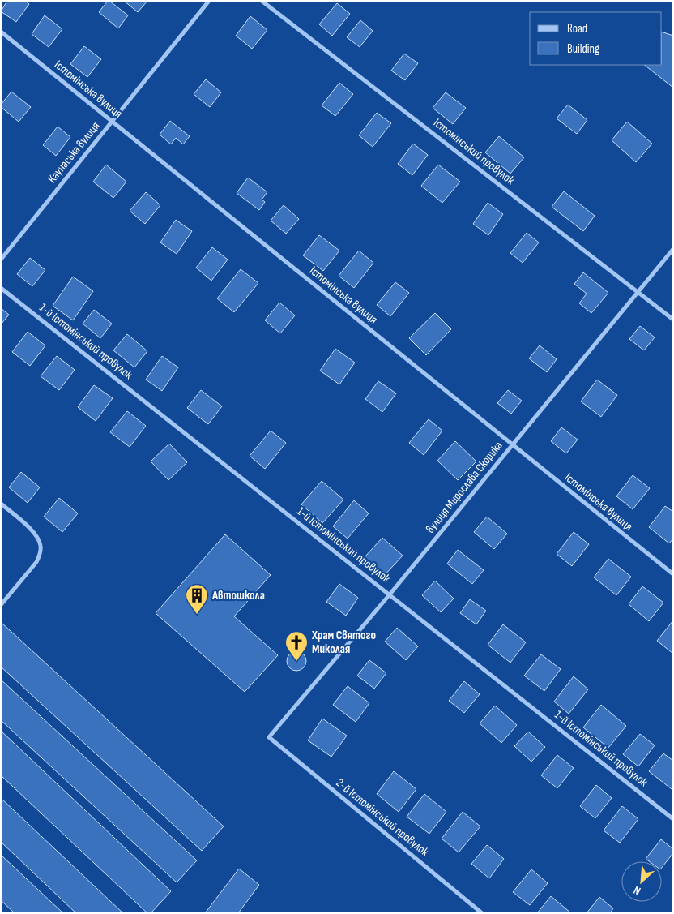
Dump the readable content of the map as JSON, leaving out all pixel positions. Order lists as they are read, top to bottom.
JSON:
{
  "streets": {
    "street": [
      "Істомінська вулиця",
      "Істомінський провулок",
      "Каунаська вулиця",
      "1-й Істомінський провулок",
      "вулиця Мирослава Скорика",
      "2-й Істомінський провулок"
    ]
  },
  "crossings": [
    ["Істомінська вулиця", "Каунаська вулиця"],
    ["Істомінська вулиця", "вулиця Мирослава Скорика"],
    ["Істомінський провулок", "вулиця Мирослава Скорика"],
    ["1-й Істомінський провулок", "вулиця Мирослава Скорика"],
    ["вулиця Мирослава Скорика", "2-й Істомінський провулок"]
  ],
  "places": {
    "building": ["Автошкола"],
    "church": ["Храм Святого Миколая"]
  },
  "legend": ["Road", "Building"],
  "north": "bottom left"
}
